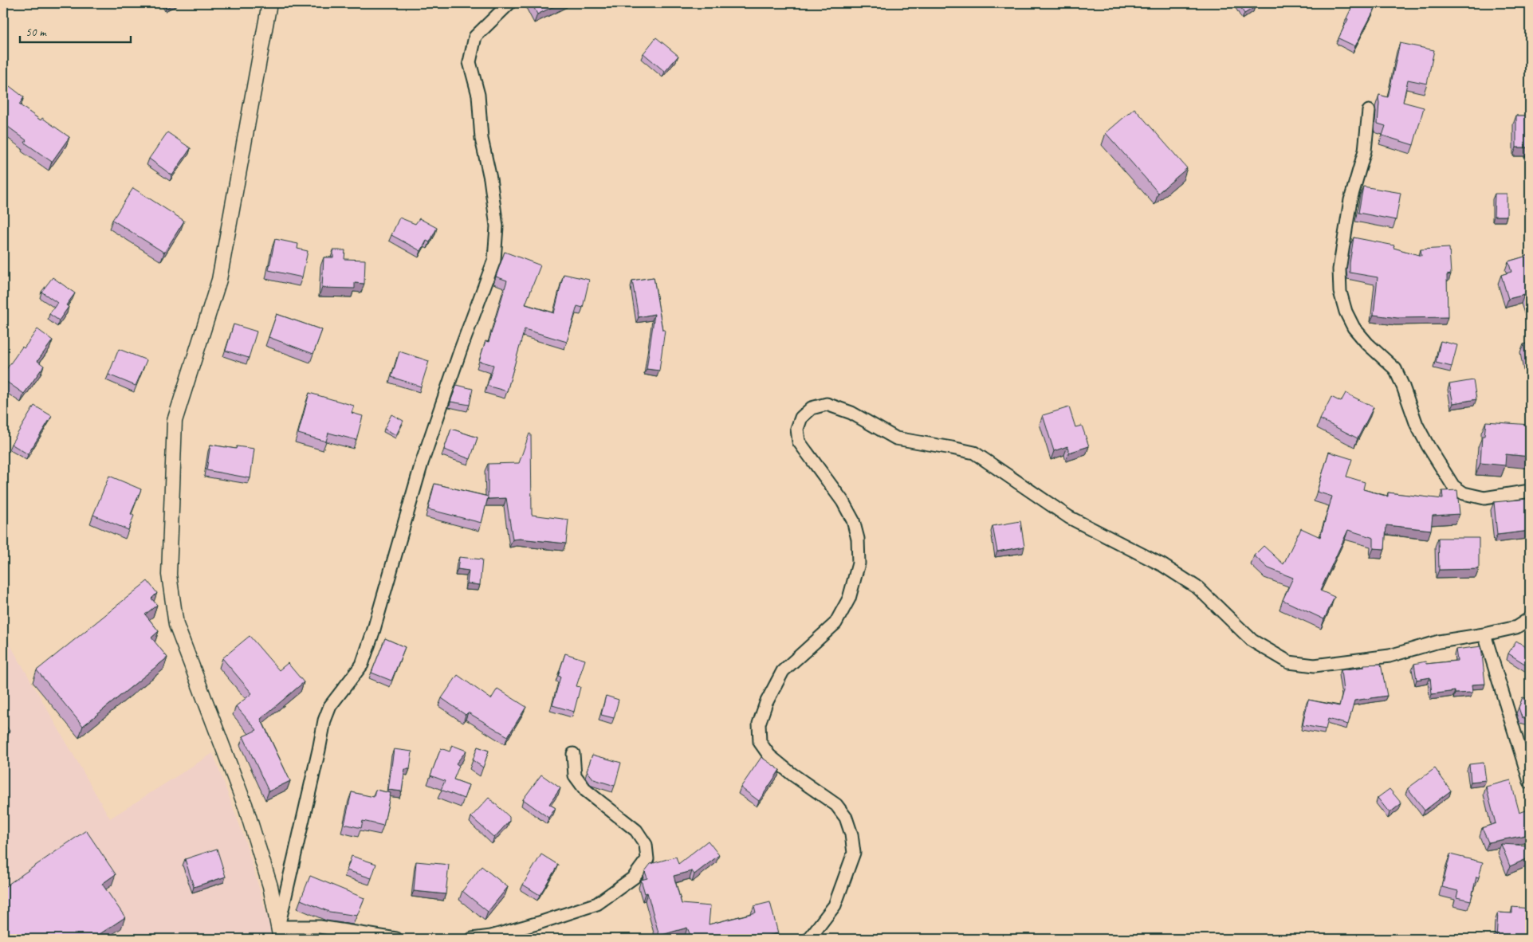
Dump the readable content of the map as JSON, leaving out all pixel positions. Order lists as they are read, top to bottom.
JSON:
{
  "scale_bar": "50 m"
}
